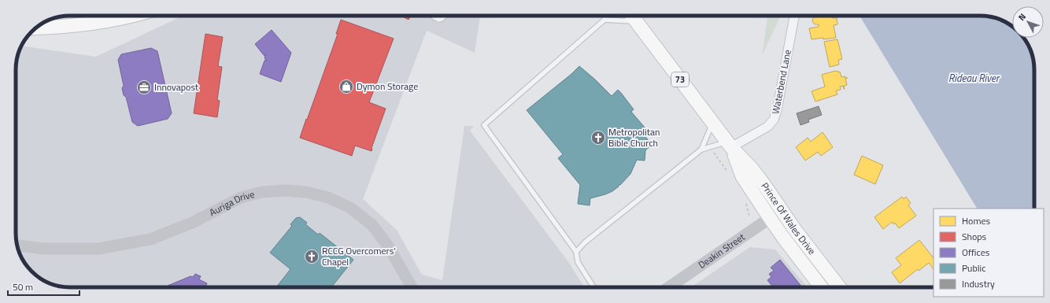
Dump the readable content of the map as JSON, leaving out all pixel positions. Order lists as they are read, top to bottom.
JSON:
{
  "streets": {
    "main road": ["73", "Prince Of Wales Drive"],
    "street": ["Waterbend Lane", "Auriga Drive", "Deakin Street"]
  },
  "crossings": [
    ["Waterbend Lane", "Prince Of Wales Drive"],
    ["Prince Of Wales Drive", "Deakin Street"]
  ],
  "water": ["Rideau River"],
  "places": {
    "shop": ["Dymon Storage"],
    "office": ["Innovapost"],
    "church": ["Metropolitan Bible Church", "RCCG Overcomers' Chapel"]
  },
  "legend": [
    "Homes",
    "Shops",
    "Offices",
    "Public",
    "Industry"
  ],
  "scale_bar": "50 m",
  "north": "top left"
}
